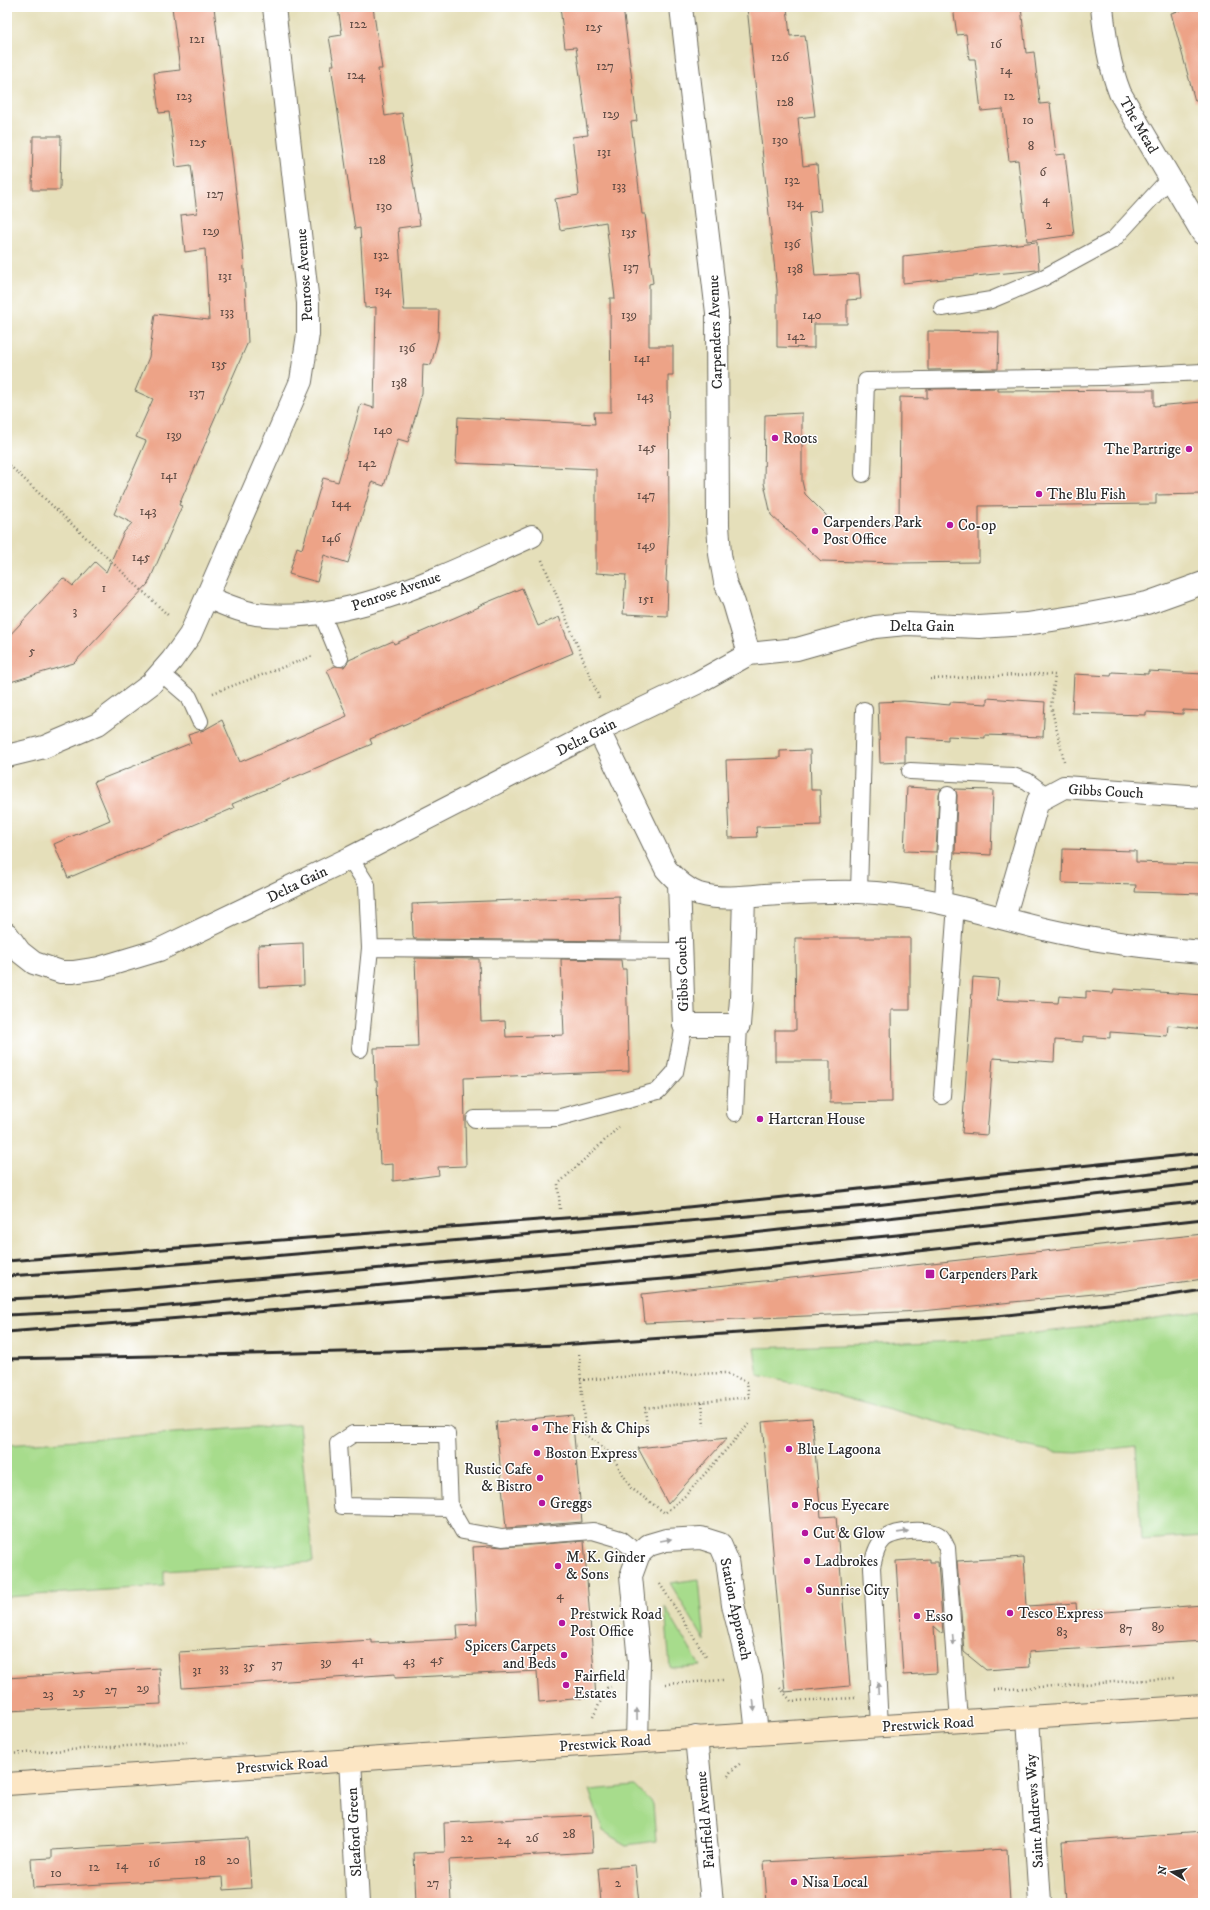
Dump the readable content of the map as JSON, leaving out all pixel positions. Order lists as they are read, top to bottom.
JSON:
{
  "streets": {
    "main road": ["Prestwick Road"],
    "street": [
      "The Mead",
      "Penrose Avenue",
      "Carpenders Avenue",
      "Delta Gain",
      "Gibbs Couch",
      "Station Approach",
      "Saint Andrews Way",
      "Fairfield Avenue",
      "Sleaford Green"
    ]
  },
  "crossings": [
    ["Carpenders Avenue", "Delta Gain"],
    ["Station Approach", "Prestwick Road"],
    ["Prestwick Road", "Saint Andrews Way"],
    ["Prestwick Road", "Fairfield Avenue"],
    ["Prestwick Road", "Sleaford Green"]
  ],
  "places": {
    "other": [
      "Roots",
      "The Partrige",
      "The Blu Fish",
      "Co-op",
      "Carpenders Park Post Office",
      "Hartcran House",
      "The Fish & Chips",
      "Blue Lagoona",
      "Boston Express",
      "Rustic Cafe & Bistro",
      "Greggs",
      "Focus Eyecare",
      "Cut & Glow",
      "Ladbrokes",
      "M. K. Ginder & Sons",
      "Sunrise City",
      "Tesco Express",
      "Esso",
      "Prestwick Road Post Office",
      "Spicers Carpets and Beds",
      "Fairfield Estates",
      "Nisa Local"
    ],
    "transit": ["Carpenders Park"]
  },
  "house_numbers": [
    "122",
    "125",
    "121",
    "16",
    "126",
    "127",
    "14",
    "124",
    "123",
    "12",
    "128",
    "129",
    "10",
    "130",
    "125",
    "8",
    "131",
    "128",
    "6",
    "132",
    "133",
    "127",
    "4",
    "134",
    "130",
    "2",
    "129",
    "135",
    "136",
    "132",
    "137",
    "138",
    "131",
    "134",
    "133",
    "139",
    "140",
    "142",
    "136",
    "141",
    "135",
    "138",
    "137",
    "143",
    "140",
    "139",
    "145",
    "142",
    "141",
    "147",
    "144",
    "143",
    "146",
    "149",
    "145",
    "1",
    "151",
    "3",
    "5",
    "4",
    "89",
    "87",
    "83",
    "45",
    "41",
    "43",
    "39",
    "37",
    "35",
    "33",
    "31",
    "29",
    "27",
    "25",
    "23",
    "28",
    "22",
    "26",
    "24",
    "20",
    "18",
    "16",
    "14",
    "12",
    "10",
    "27",
    "2"
  ],
  "north": "left"
}
